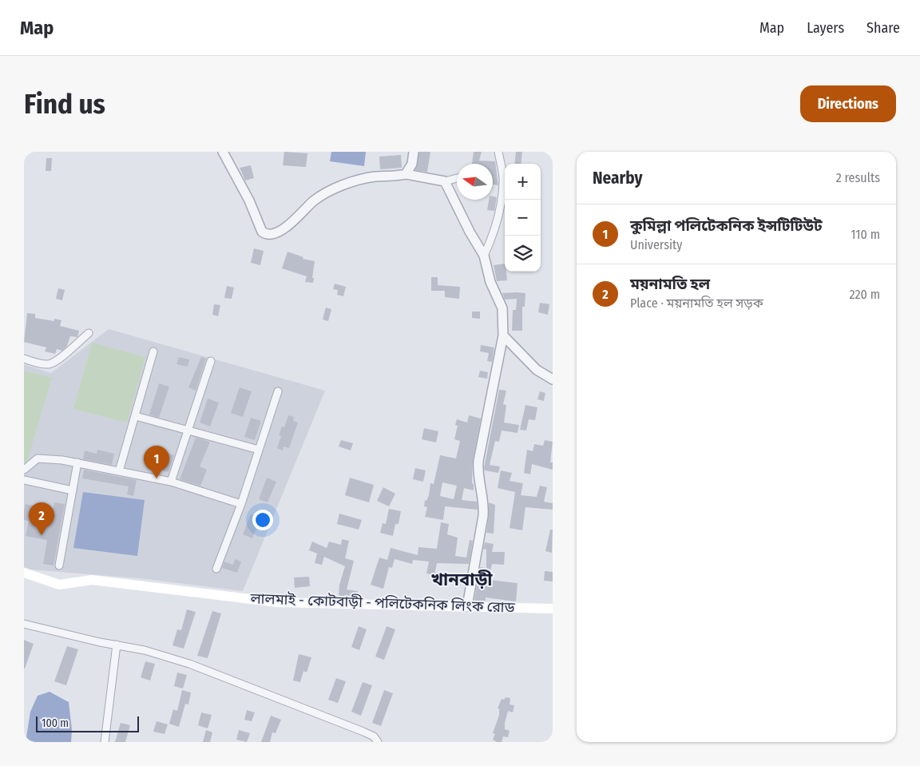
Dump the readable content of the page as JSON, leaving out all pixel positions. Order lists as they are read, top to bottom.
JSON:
{
  "streets": {
    "main road": ["লালমাই - কোটবাড়ী - পলিটেকনিক লিংক রোড"]
  },
  "districts": ["খানবাড়ী"],
  "scale_bar": "100 m",
  "north": "left",
  "page": {
    "header": "Map",
    "nav": ["Map", "Layers", "Share"],
    "buttons": "Directions",
    "title": "Find us",
    "heading": ["Nearby", "2 results"],
    "map_buttons": ["+", "−"],
    "list": [
      {
        "mark": "1",
        "name": "কুমিল্লা পলিটেকনিক ইন্সটিটিউট",
        "note": "University",
        "value": "110 m"
      },
      {
        "mark": "2",
        "name": "ময়নামতি হল",
        "note": "Place · ময়নামতি হল সড়ক",
        "value": "220 m"
      }
    ],
    "pins": ["1", "2"],
    "scale": "100 m"
  }
}
